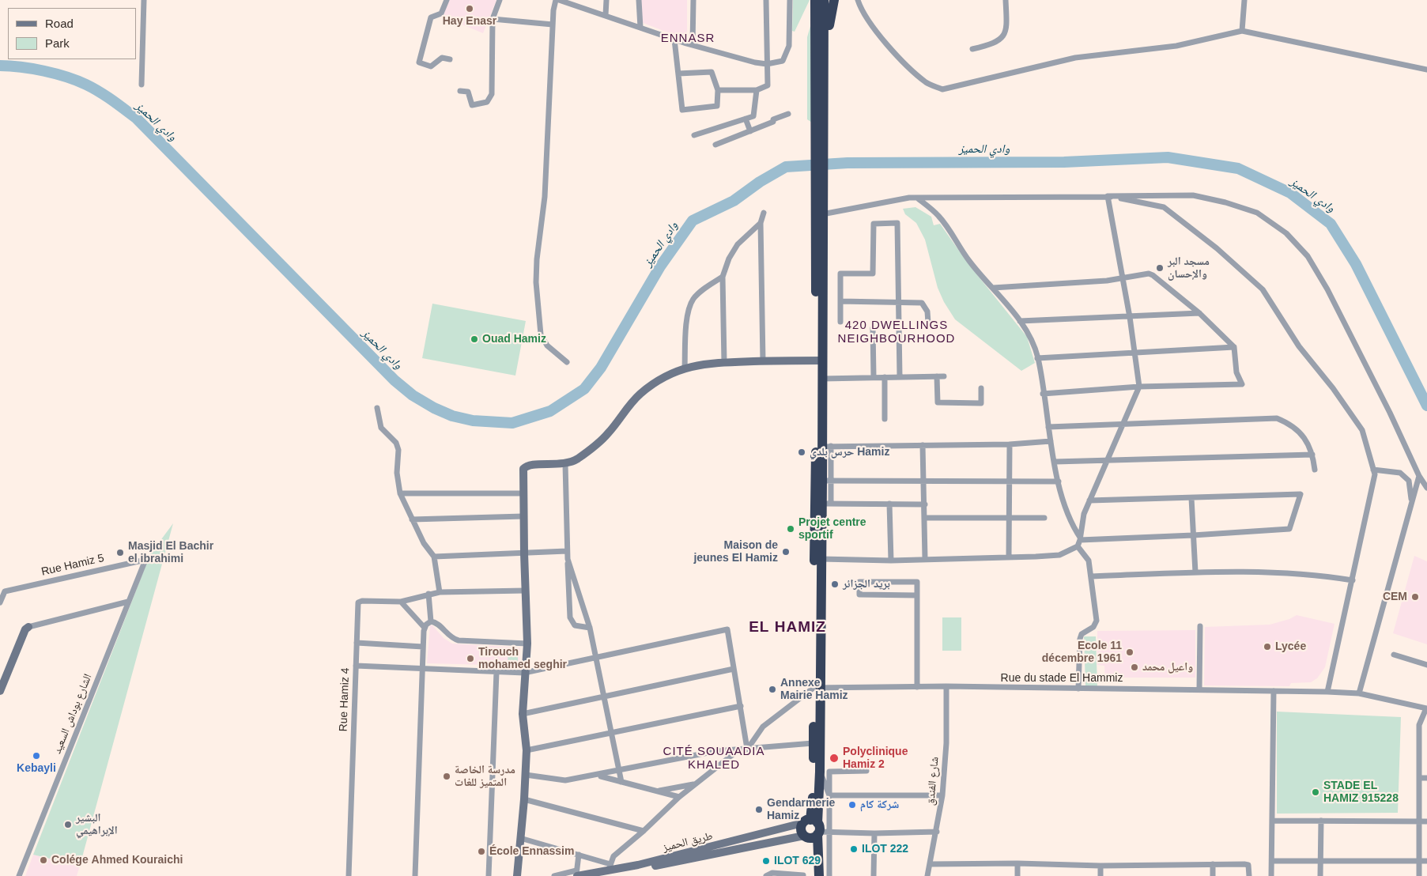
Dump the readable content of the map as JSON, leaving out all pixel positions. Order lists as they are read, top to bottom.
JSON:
{
  "streets": {
    "street": [
      "Rue Hamiz 5",
      "Rue du stade El Hammiz",
      "Rue Hamiz 4",
      "الشارع بوداش السعيد",
      "شارع الفندق",
      "طريق الحميز"
    ]
  },
  "crossings": [
    ["Rue Hamiz 5", "الشارع بوداش السعيد"],
    ["Rue du stade El Hammiz", "شارع الفندق"]
  ],
  "districts": [
    "ENNASR",
    "420 DWELLINGS NEIGHBOURHOOD",
    "EL HAMIZ",
    "CITÉ SOUAADIA KHALED"
  ],
  "water": ["وادي الحميز"],
  "places": [
    "Hay Enasr",
    "مسجد البر والإحسان",
    "Ouad Hamiz",
    "حرس بلدي Hamiz",
    "Projet centre sportif",
    "Maison de jeunes El Hamiz",
    "Masjid El Bachir el ibrahimi",
    "بريد الجزائر",
    "CEM",
    "Lycée",
    "Ecole 11 décembre 1961",
    "Tirouch mohamed seghir",
    "واعيل محمد",
    "Annexe Mairie Hamiz",
    "Kebayli",
    "Polyclinique Hamiz 2",
    "مدرسة الخاصة المتميز للغات",
    "STADE EL HAMIZ 915228",
    "شركة كام",
    "Gendarmerie Hamiz",
    "البشير الإبراهيمي",
    "ILOT 222",
    "École Ennassim",
    "Colége Ahmed Kouraichi",
    "ILOT 629"
  ],
  "legend": ["Road", "Park"]
}
